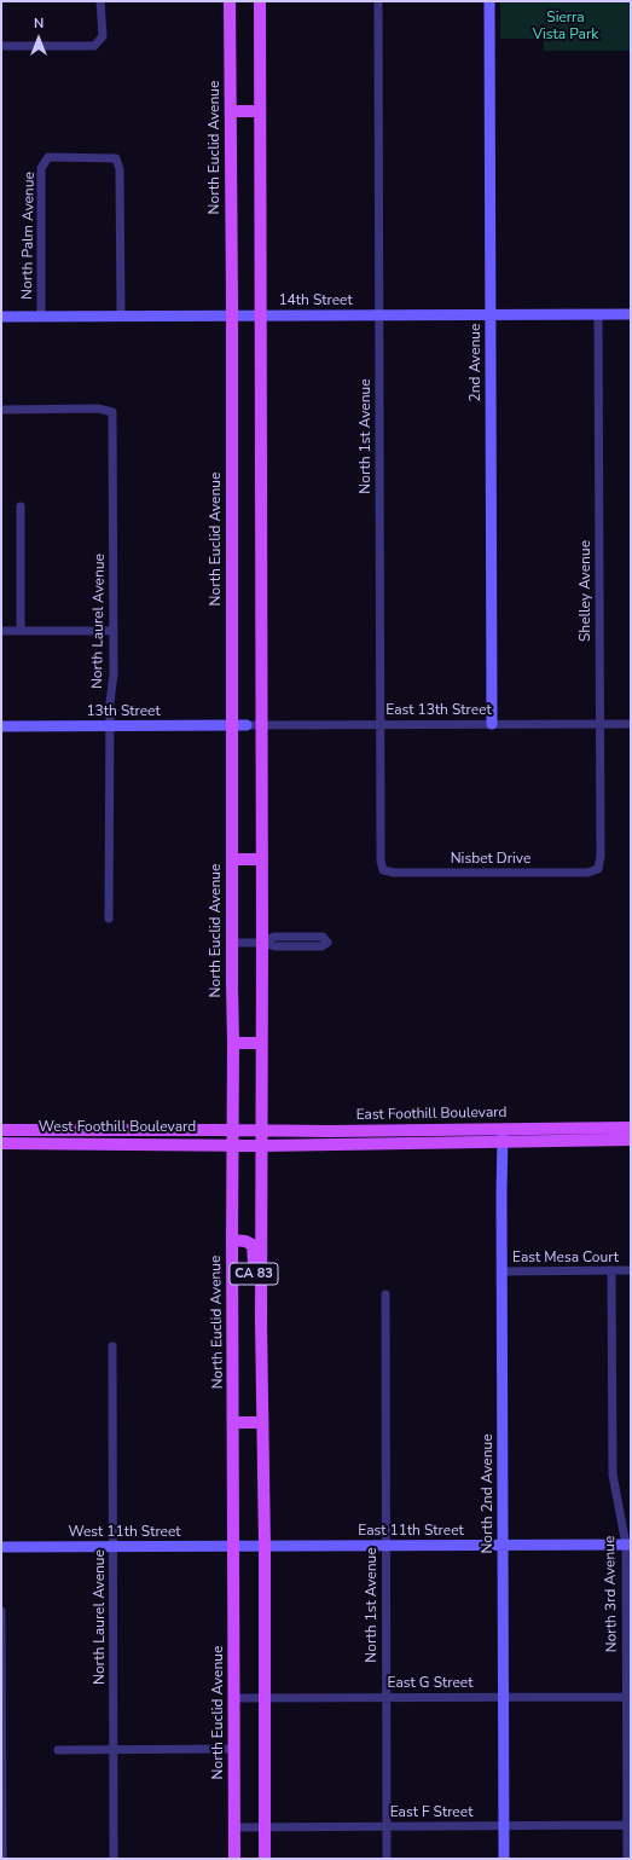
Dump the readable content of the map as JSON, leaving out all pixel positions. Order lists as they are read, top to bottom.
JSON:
{
  "streets": {
    "main road": [
      "North Euclid Avenue",
      "East Foothill Boulevard",
      "West Foothill Boulevard",
      "CA 83"
    ],
    "street": [
      "North Palm Avenue",
      "14th Street",
      "2nd Avenue",
      "North 1st Avenue",
      "Shelley Avenue",
      "North Laurel Avenue",
      "East 13th Street",
      "13th Street",
      "Nisbet Drive",
      "East Mesa Court",
      "North 2nd Avenue",
      "East 11th Street",
      "West 11th Street",
      "North 3rd Avenue",
      "East G Street",
      "East F Street"
    ]
  },
  "crossings": [
    ["North Euclid Avenue", "14th Street"],
    ["North Euclid Avenue", "13th Street"],
    ["North Euclid Avenue", "East Foothill Boulevard"],
    ["North Euclid Avenue", "West Foothill Boulevard"],
    ["North Euclid Avenue", "CA 83"],
    ["North Euclid Avenue", "West 11th Street"],
    ["North Euclid Avenue", "East G Street"],
    ["North Euclid Avenue", "East F Street"],
    ["North Palm Avenue", "14th Street"],
    ["14th Street", "2nd Avenue"],
    ["14th Street", "North 1st Avenue"],
    ["14th Street", "Shelley Avenue"],
    ["2nd Avenue", "East 13th Street"],
    ["North 1st Avenue", "East 13th Street"],
    ["North 1st Avenue", "Nisbet Drive"],
    ["North 1st Avenue", "East 11th Street"],
    ["North 1st Avenue", "East G Street"],
    ["North 1st Avenue", "East F Street"],
    ["Shelley Avenue", "East 13th Street"],
    ["Shelley Avenue", "Nisbet Drive"],
    ["North Laurel Avenue", "13th Street"],
    ["North Laurel Avenue", "West 11th Street"],
    ["East 13th Street", "13th Street"],
    ["East Foothill Boulevard", "West Foothill Boulevard"],
    ["East Foothill Boulevard", "North 2nd Avenue"],
    ["East Mesa Court", "North 2nd Avenue"],
    ["East Mesa Court", "North 3rd Avenue"],
    ["North 2nd Avenue", "East 11th Street"],
    ["North 2nd Avenue", "East G Street"],
    ["North 2nd Avenue", "East F Street"],
    ["East 11th Street", "West 11th Street"],
    ["East 11th Street", "North 3rd Avenue"],
    ["North 3rd Avenue", "East G Street"],
    ["North 3rd Avenue", "East F Street"]
  ],
  "parks": ["Sierra Vista Park"],
  "north": "top"
}
